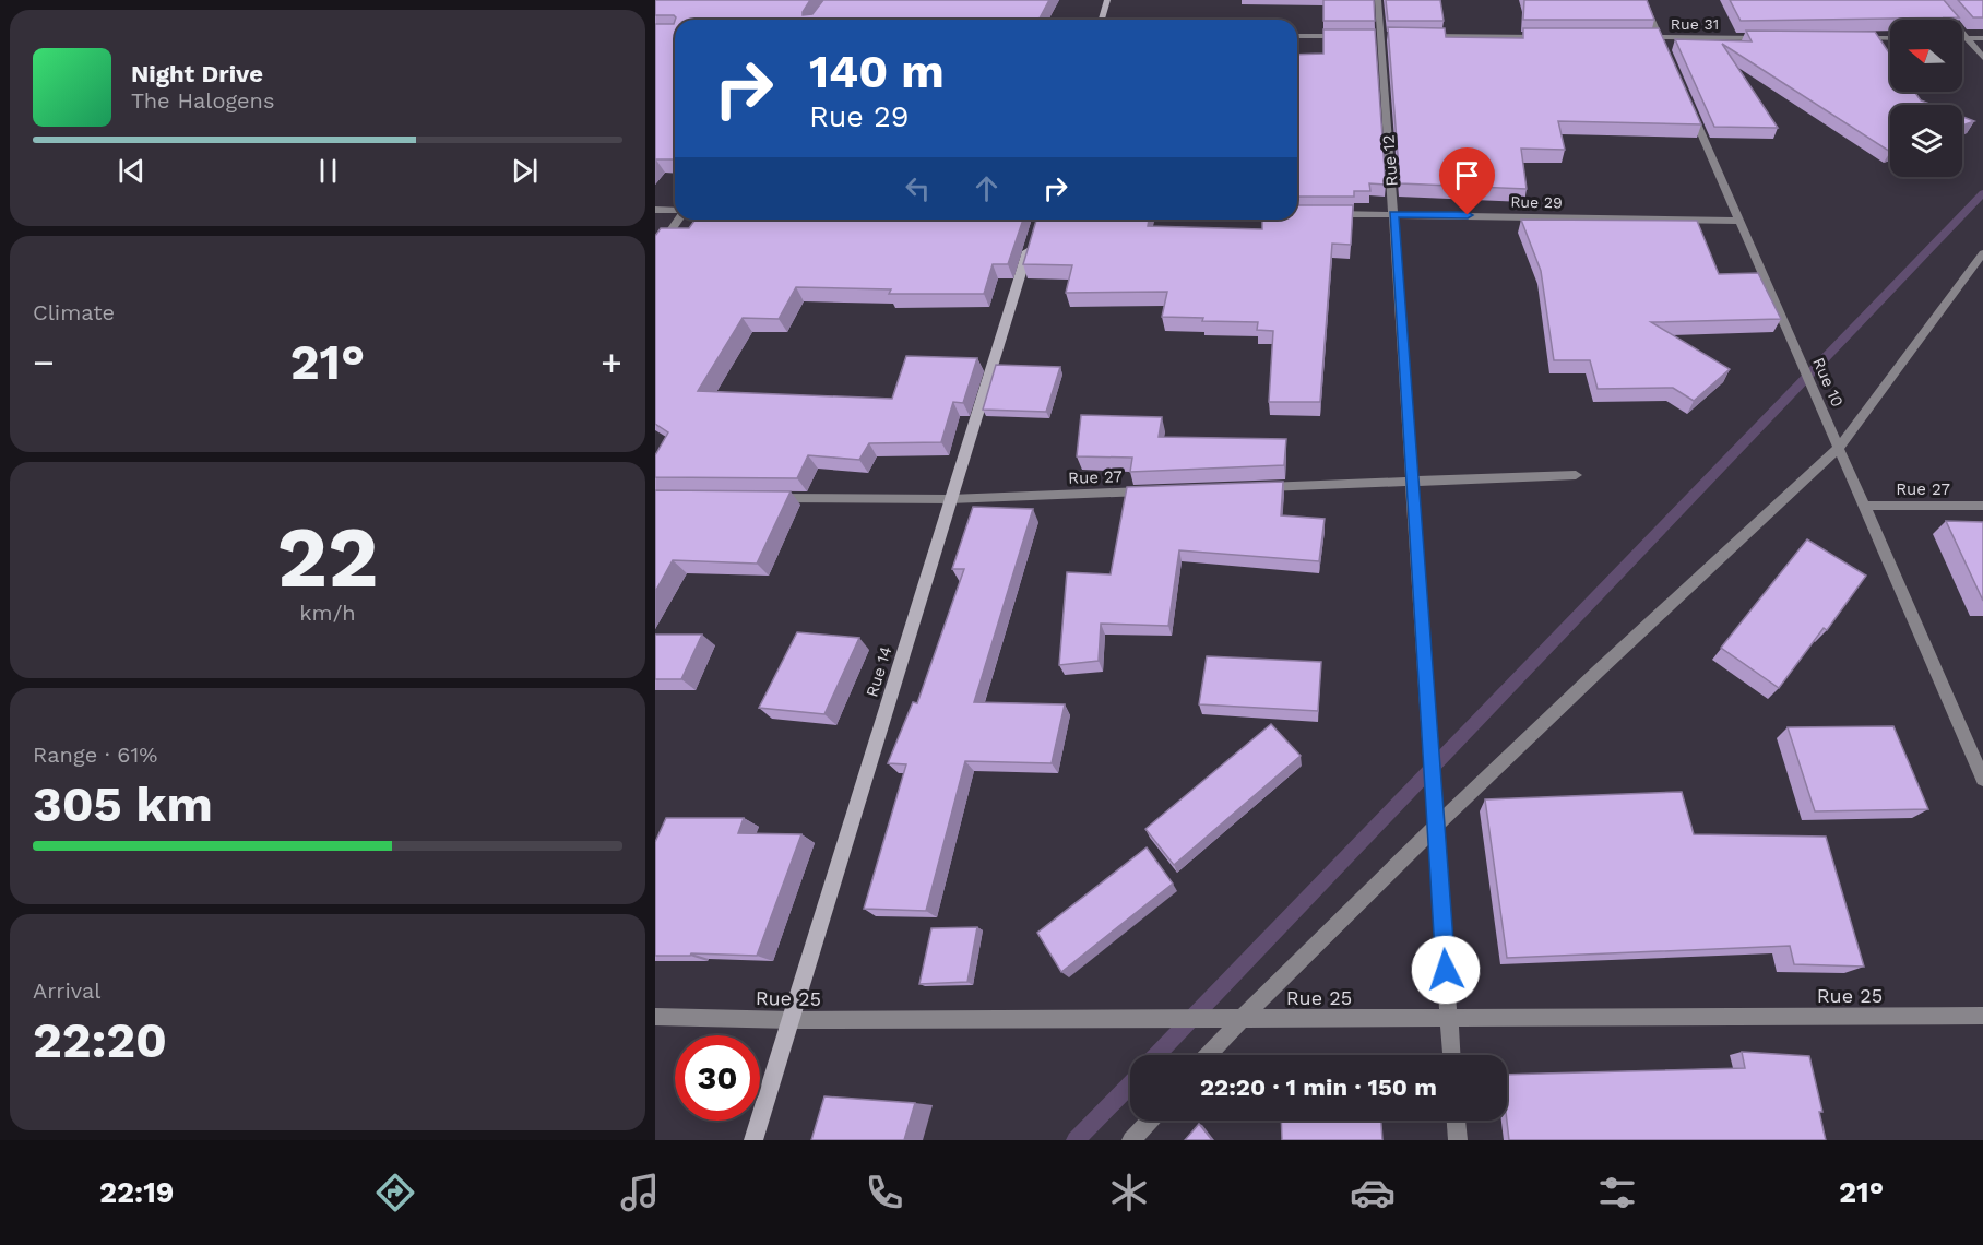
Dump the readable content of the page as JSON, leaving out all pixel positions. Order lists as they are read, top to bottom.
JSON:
{
  "streets": {
    "street": [
      "Rue 31",
      "Rue 12",
      "Rue 29",
      "Rue 10",
      "Rue 27",
      "Rue 14",
      "Rue 25"
    ]
  },
  "crossings": [
    ["Rue 12", "Rue 29"],
    ["Rue 12", "Rue 25"],
    ["Rue 29", "Rue 10"],
    ["Rue 10", "Rue 27"],
    ["Rue 27", "Rue 14"],
    ["Rue 14", "Rue 25"]
  ],
  "north": "left",
  "page": {
    "turn": ["140 m", "Rue 29"],
    "song": ["Night Drive", "The Halogens"],
    "tile": [
      "Climate",
      ["22", "km/h"],
      ["Range · 61%", "305 km"],
      ["Arrival", "22:20"]
    ],
    "heat": ["−", "21°", "+"],
    "limit": "30",
    "trip": "22:20 · 1 min · 150 m",
    "tabs": ["22:19", "21°"]
  }
}
